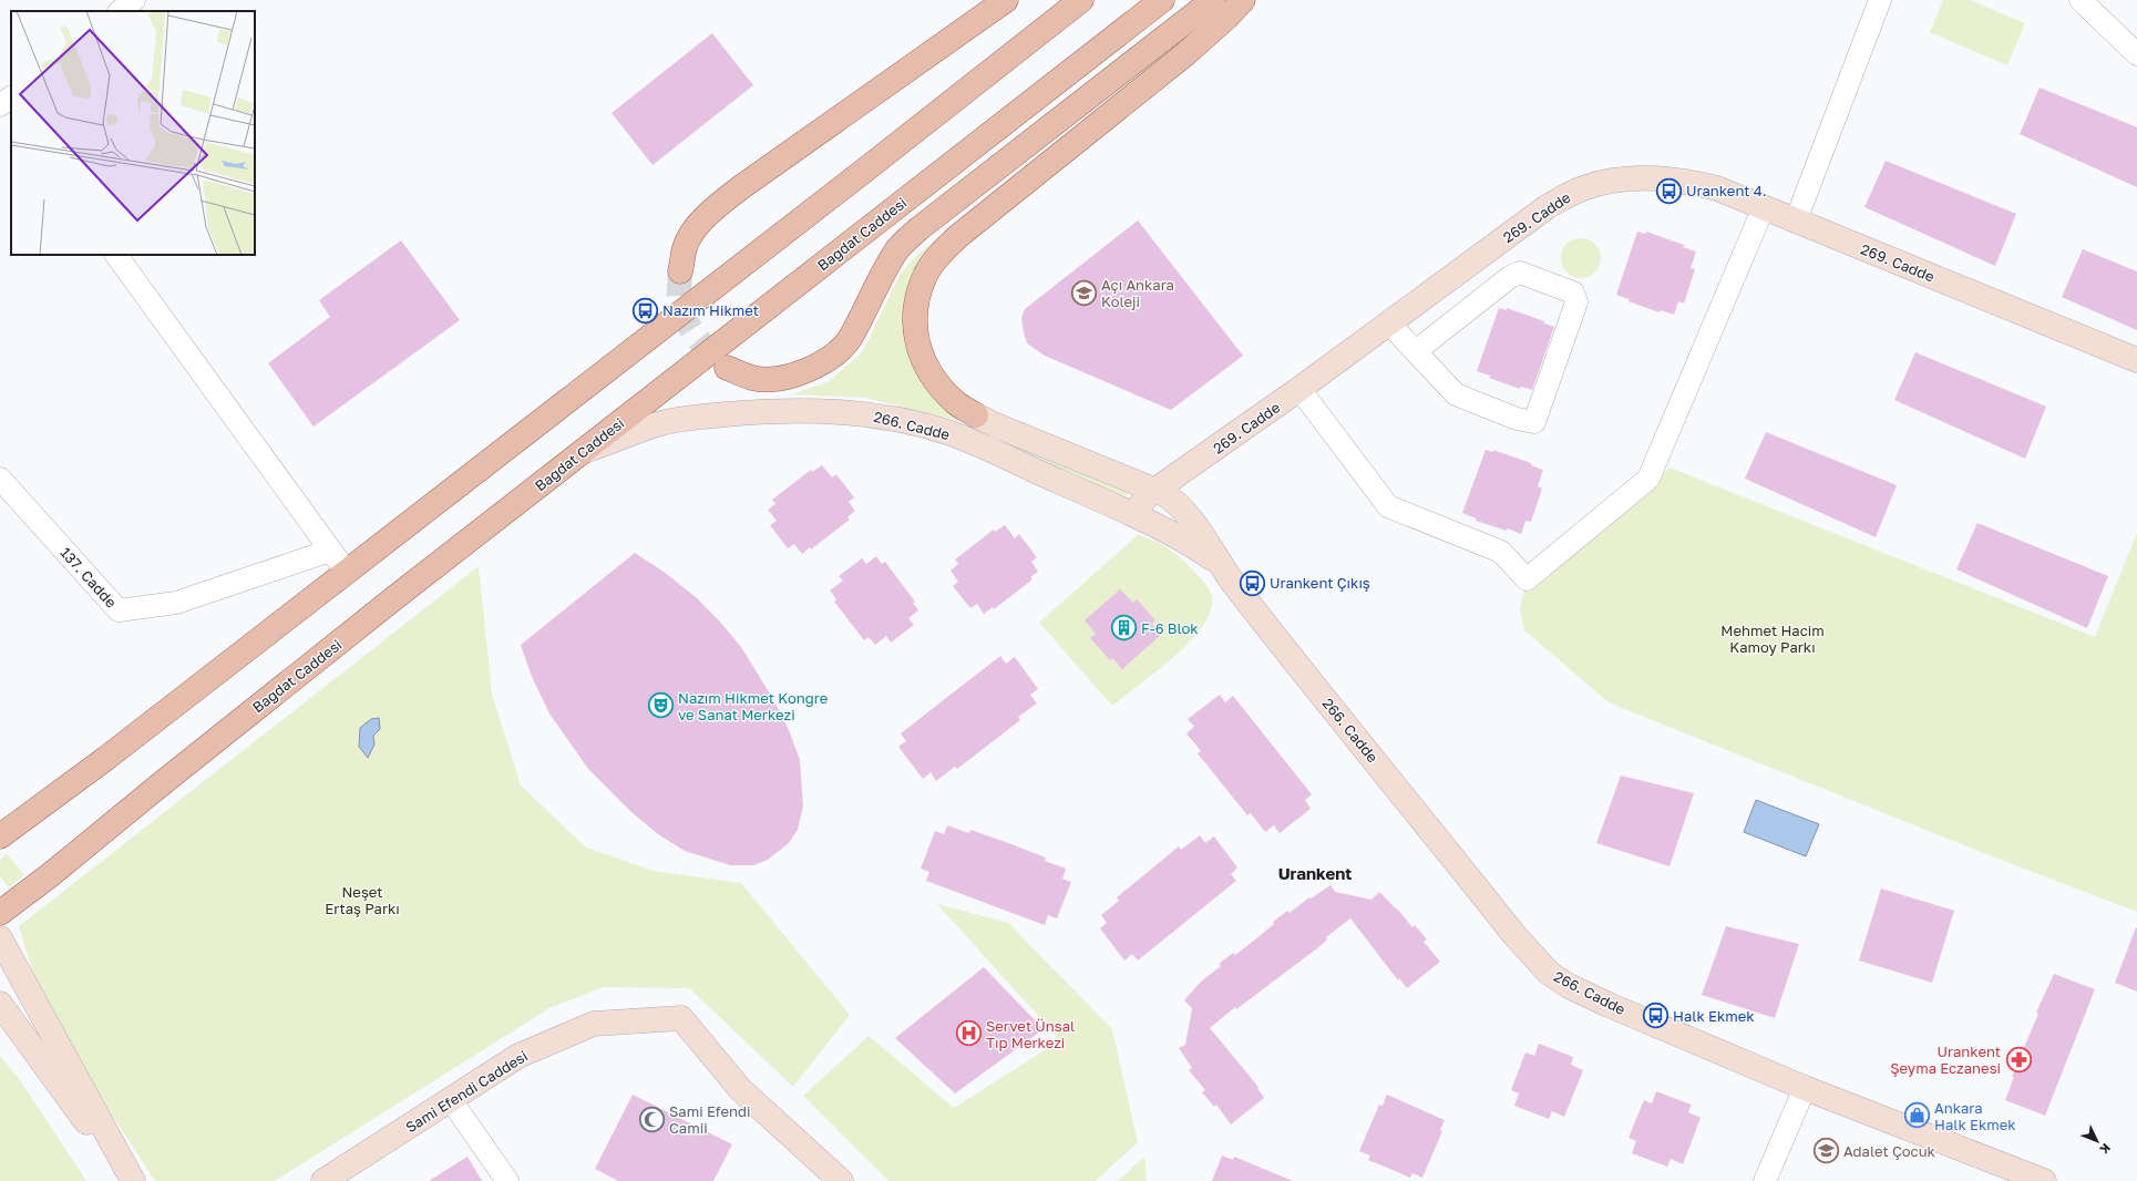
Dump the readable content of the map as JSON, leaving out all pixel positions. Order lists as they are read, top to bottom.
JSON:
{
  "streets": {
    "main road": [
      "269. Cadde",
      "Bağdat Caddesi",
      "266. Cadde",
      "Sami Efendi Caddesi"
    ],
    "street": ["137. Cadde"]
  },
  "crossings": [
    ["269. Cadde", "266. Cadde"],
    ["Bağdat Caddesi", "266. Cadde"]
  ],
  "districts": ["Urankent"],
  "parks": ["Mehmet Hacim Kamoy Parkı", "Neşet Ertaş Parkı"],
  "places": {
    "bus stop": [
      "Urankent 4.",
      "Nazım Hikmet",
      "Urankent Çıkış",
      "Halk Ekmek"
    ],
    "school or university": ["Açı Ankara Koleji", "Adalet Çocuk"],
    "building": ["F-6 Blok"],
    "theatre": ["Nazım Hikmet Kongre ve Sanat Merkezi"],
    "hospital": ["Servet Ünsal Tıp Merkezi"],
    "pharmacy": ["Urankent Şeyma Eczanesi"],
    "shop": ["Ankara Halk Ekmek"],
    "mosque": ["Sami Efendi Camii"]
  },
  "north": "bottom right"
}
